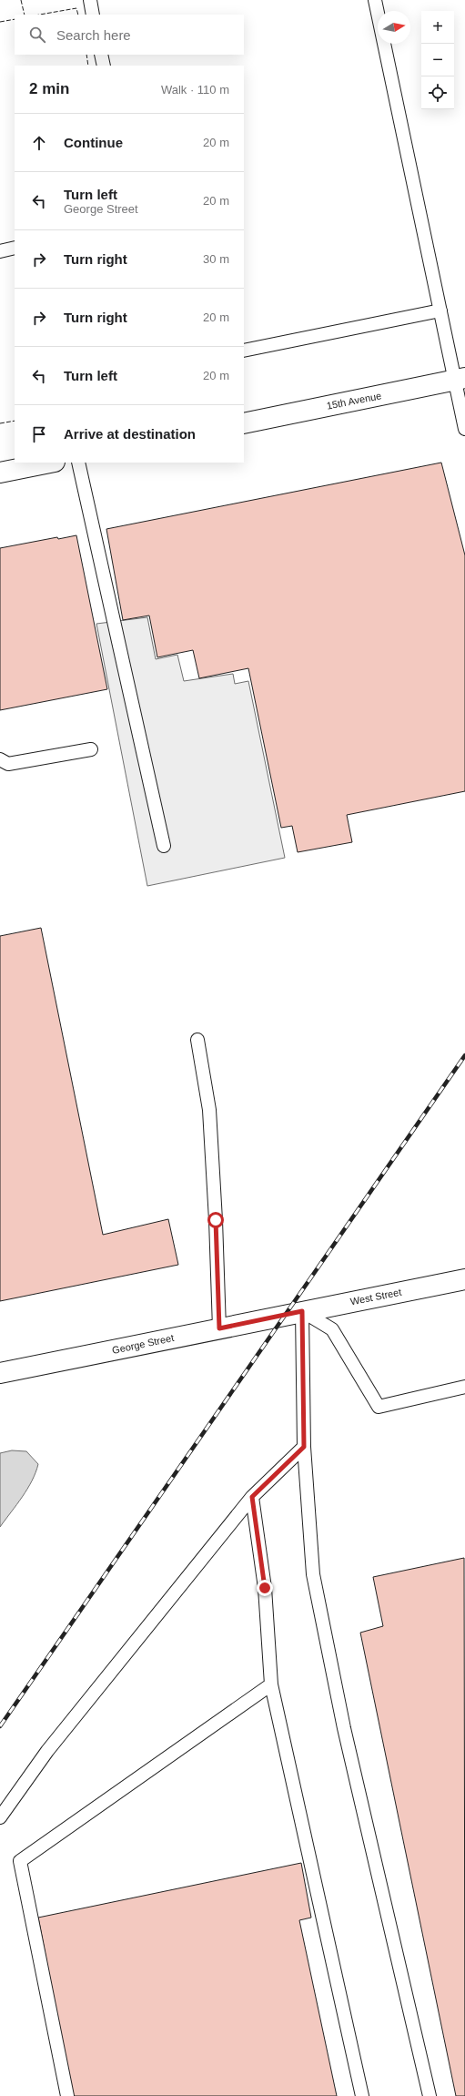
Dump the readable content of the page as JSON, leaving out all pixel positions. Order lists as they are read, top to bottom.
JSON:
{
  "streets": {
    "street": ["15th Avenue", "West Street", "George Street"]
  },
  "crossings": [
    ["West Street", "George Street"]
  ],
  "north": "right",
  "page": {
    "map_buttons": ["+", "−"],
    "search": "Search here",
    "heading": ["2 min", "Walk · 110 m"],
    "list": [
      ["Continue", "20 m"],
      ["Turn left", "George Street", "20 m"],
      ["Turn right", "30 m"],
      ["Turn right", "20 m"],
      ["Turn left", "20 m"],
      "Arrive at destination"
    ]
  }
}
